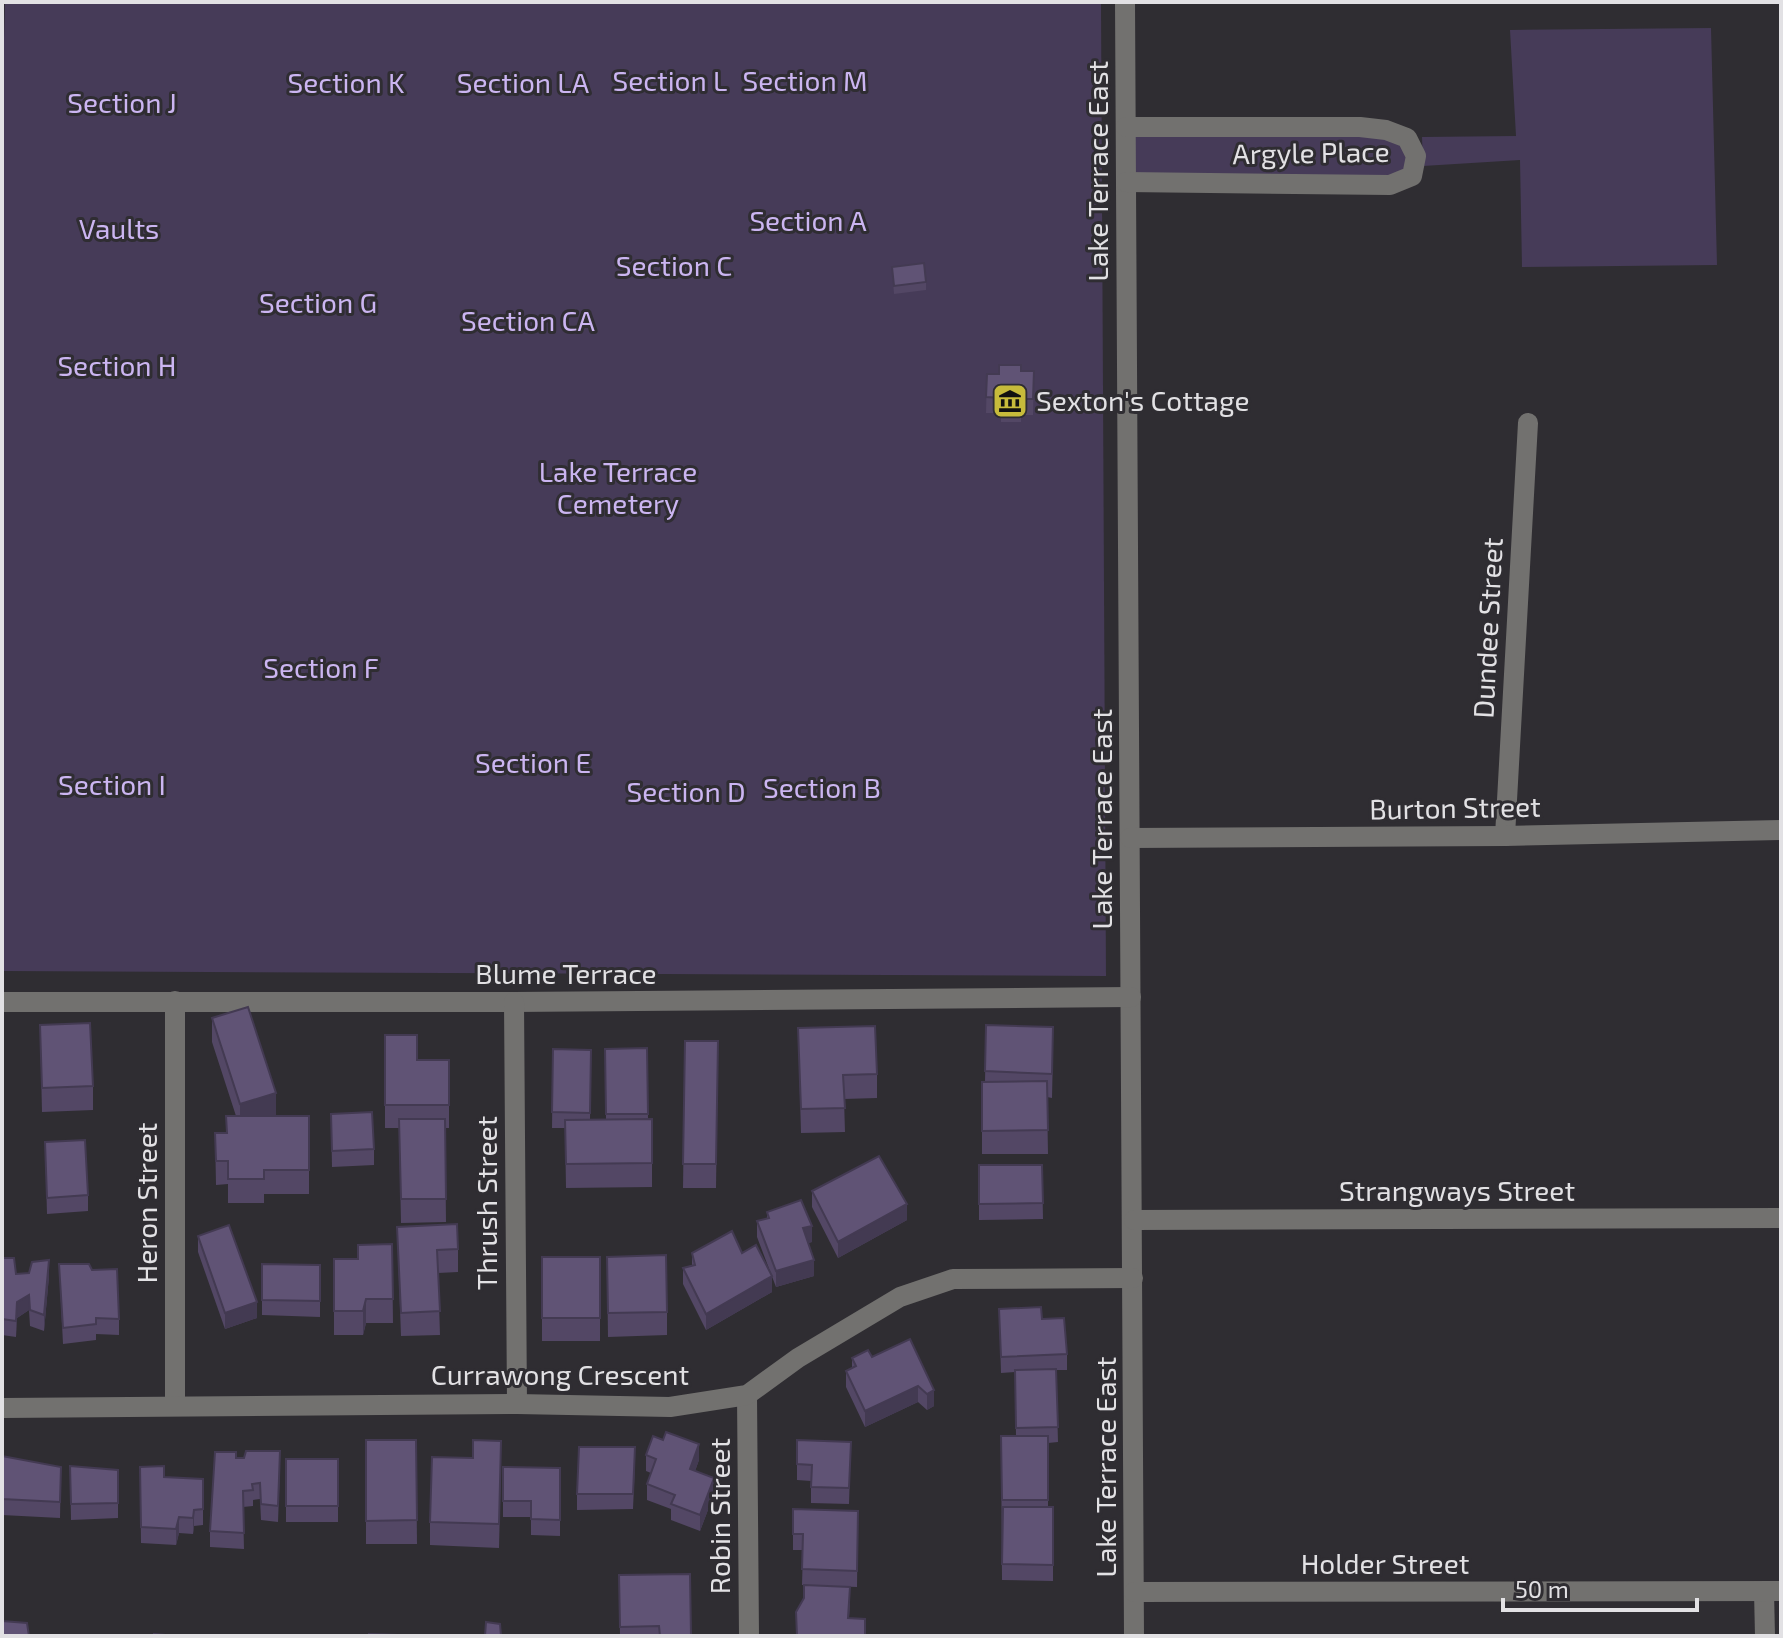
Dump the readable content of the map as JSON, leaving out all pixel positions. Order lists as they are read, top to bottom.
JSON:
{
  "streets": {
    "street": [
      "Argyle Place",
      "Lake Terrace East",
      "Dundee Street",
      "Burton Street",
      "Blume Terrace",
      "Strangways Street",
      "Heron Street",
      "Thrush Street",
      "Currawong Crescent",
      "Robin Street",
      "Holder Street"
    ]
  },
  "crossings": [
    ["Argyle Place", "Lake Terrace East"],
    ["Lake Terrace East", "Burton Street"],
    ["Lake Terrace East", "Blume Terrace"],
    ["Lake Terrace East", "Strangways Street"],
    ["Lake Terrace East", "Currawong Crescent"],
    ["Lake Terrace East", "Holder Street"],
    ["Dundee Street", "Burton Street"],
    ["Blume Terrace", "Heron Street"],
    ["Blume Terrace", "Thrush Street"],
    ["Heron Street", "Currawong Crescent"],
    ["Thrush Street", "Currawong Crescent"],
    ["Currawong Crescent", "Robin Street"]
  ],
  "parks": [
    "Section L",
    "Section M",
    "Section K",
    "Section LA",
    "Section J",
    "Section A",
    "Vaults",
    "Section C",
    "Section G",
    "Section CA",
    "Section H",
    "Lake Terrace Cemetery",
    "Section F",
    "Section E",
    "Section I",
    "Section B",
    "Section D"
  ],
  "places": {
    "museum": ["Sexton's Cottage"]
  },
  "scale_bar": "50 m"
}
